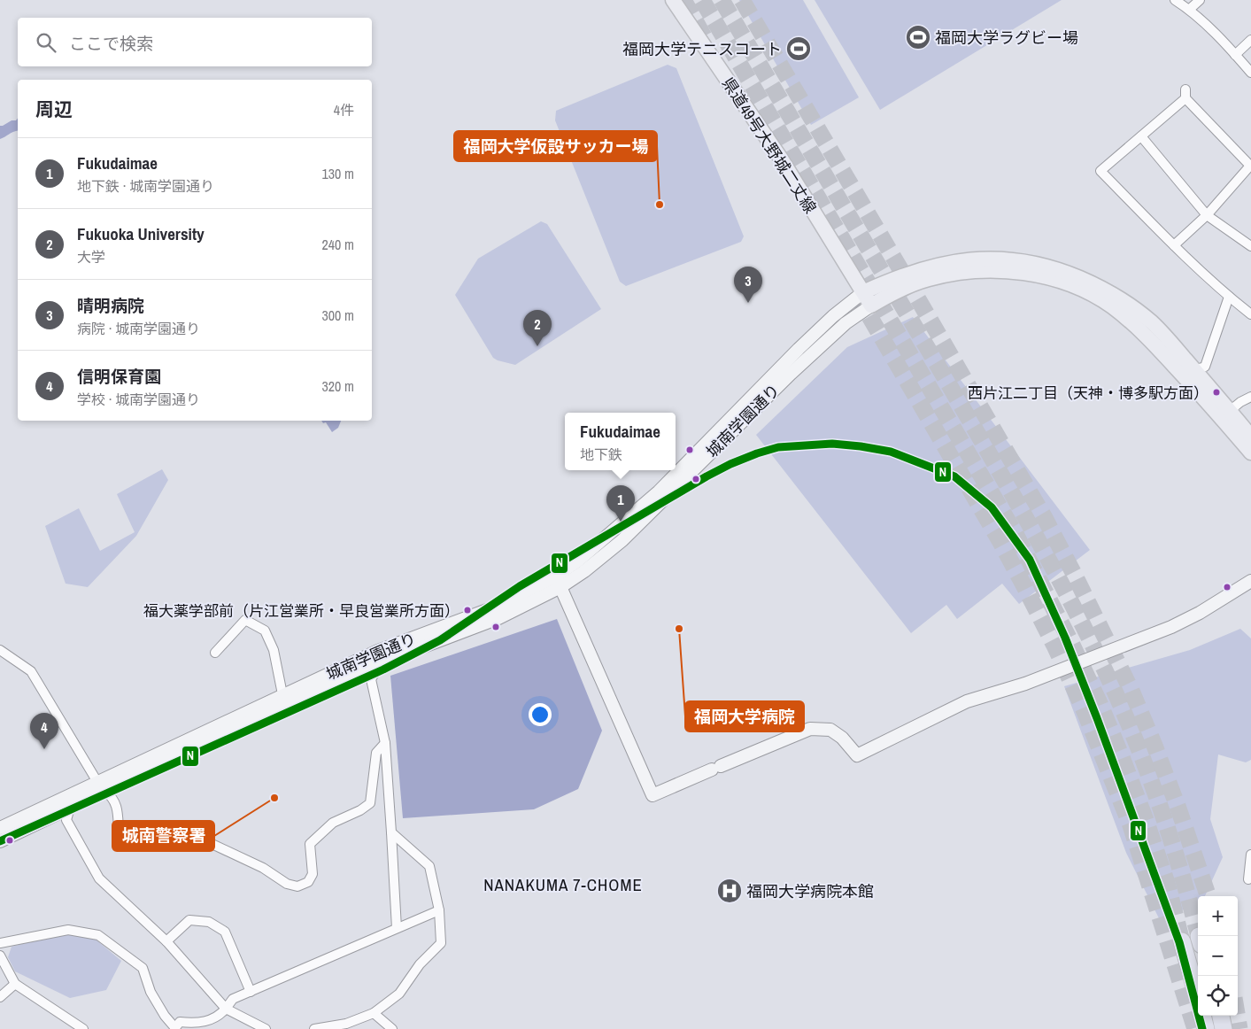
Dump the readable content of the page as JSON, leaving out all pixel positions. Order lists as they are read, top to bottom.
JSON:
{
  "streets": {
    "main road": ["県道49号大野城二丈線"],
    "street": ["城南学園通り"]
  },
  "crossings": [
    ["県道49号大野城二丈線", "城南学園通り"]
  ],
  "districts": ["NANAKUMA 7-CHOME"],
  "places": {
    "sports": ["福岡大学ラグビー場", "福岡大学テニスコート"],
    "other": [
      "福岡大学仮設サッカー場",
      "西片江二丁目（天神・博多駅方面）",
      "福大薬学部前（片江営業所・早良営業所方面）",
      "福岡大学病院",
      "城南警察署"
    ],
    "hospital": ["福岡大学病院本館"]
  },
  "lines": ["transit line N"],
  "page": {
    "search": "ここで検索",
    "heading": ["周辺", "4件"],
    "list": [
      {
        "mark": "1",
        "name": "Fukudaimae",
        "note": "地下鉄 · 城南学園通り",
        "value": "130 m"
      },
      {
        "mark": "2",
        "name": "Fukuoka University",
        "note": "大学",
        "value": "240 m"
      },
      {
        "mark": "3",
        "name": "晴明病院",
        "note": "病院 · 城南学園通り",
        "value": "300 m"
      },
      {
        "mark": "4",
        "name": "信明保育園",
        "note": "学校 · 城南学園通り",
        "value": "320 m"
      }
    ],
    "pins": [
      "3",
      "2",
      "1",
      "4"
    ],
    "popup": ["Fukudaimae", "地下鉄"],
    "map_buttons": ["+", "−"]
  }
}
